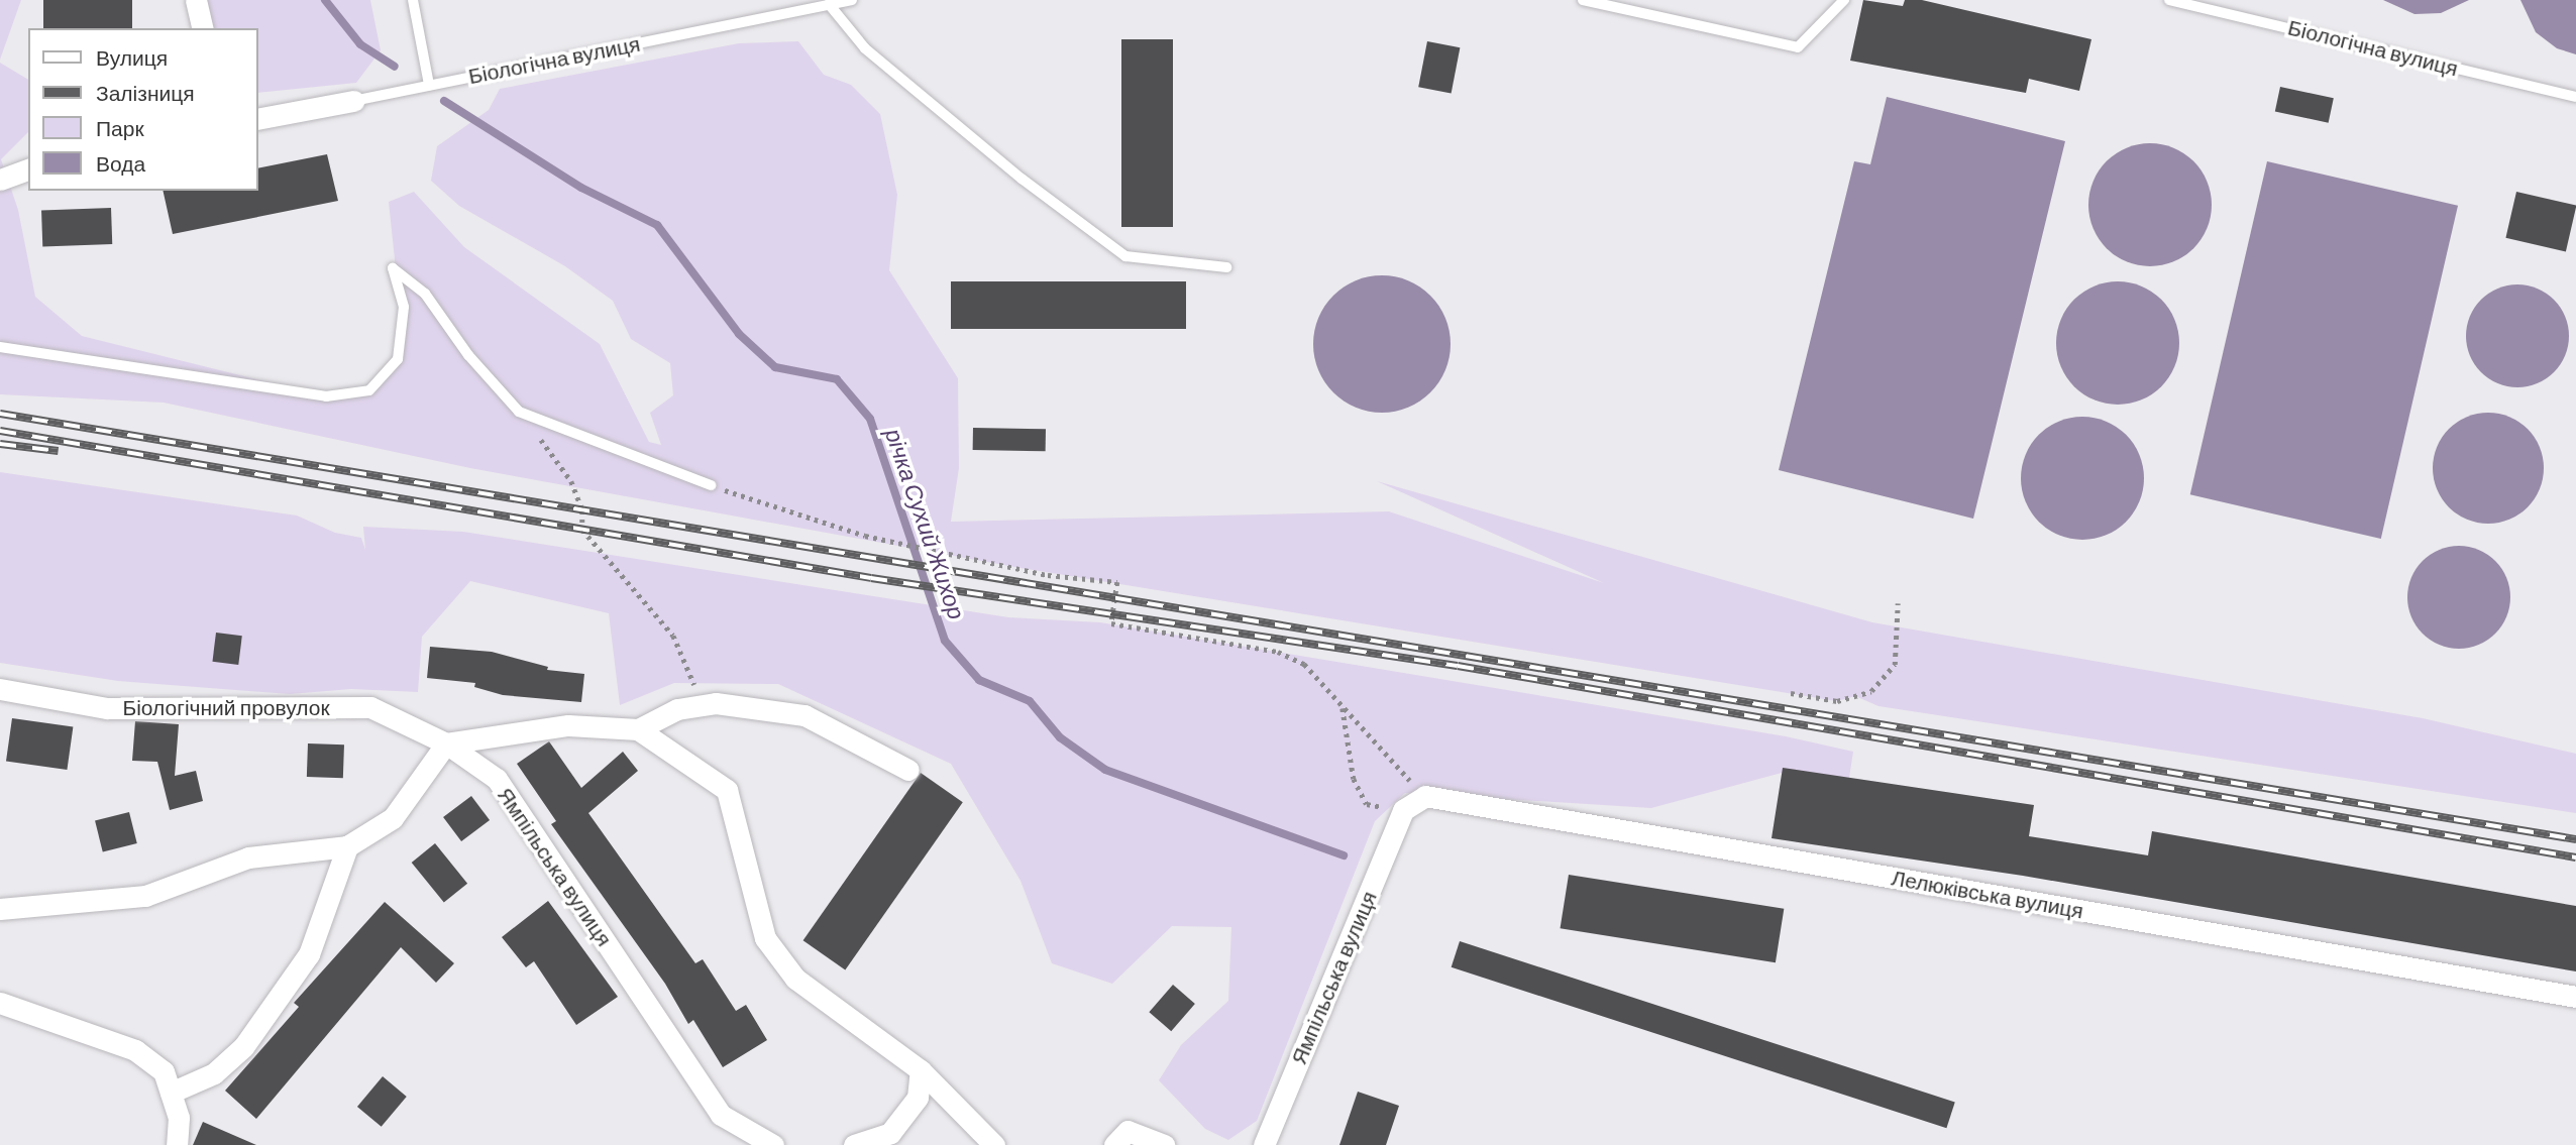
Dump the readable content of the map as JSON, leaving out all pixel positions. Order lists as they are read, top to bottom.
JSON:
{
  "streets": {
    "street": [
      "Біологічна вулиця",
      "Біологічний провулок",
      "Ямпільська вулиця",
      "Лелюківська вулиця"
    ]
  },
  "crossings": [
    ["Біологічний провулок", "Ямпільська вулиця"]
  ],
  "water": ["річка Сухий Жихор"],
  "legend": [
    "Вулиця",
    "Залізниця",
    "Парк",
    "Вода"
  ]
}
